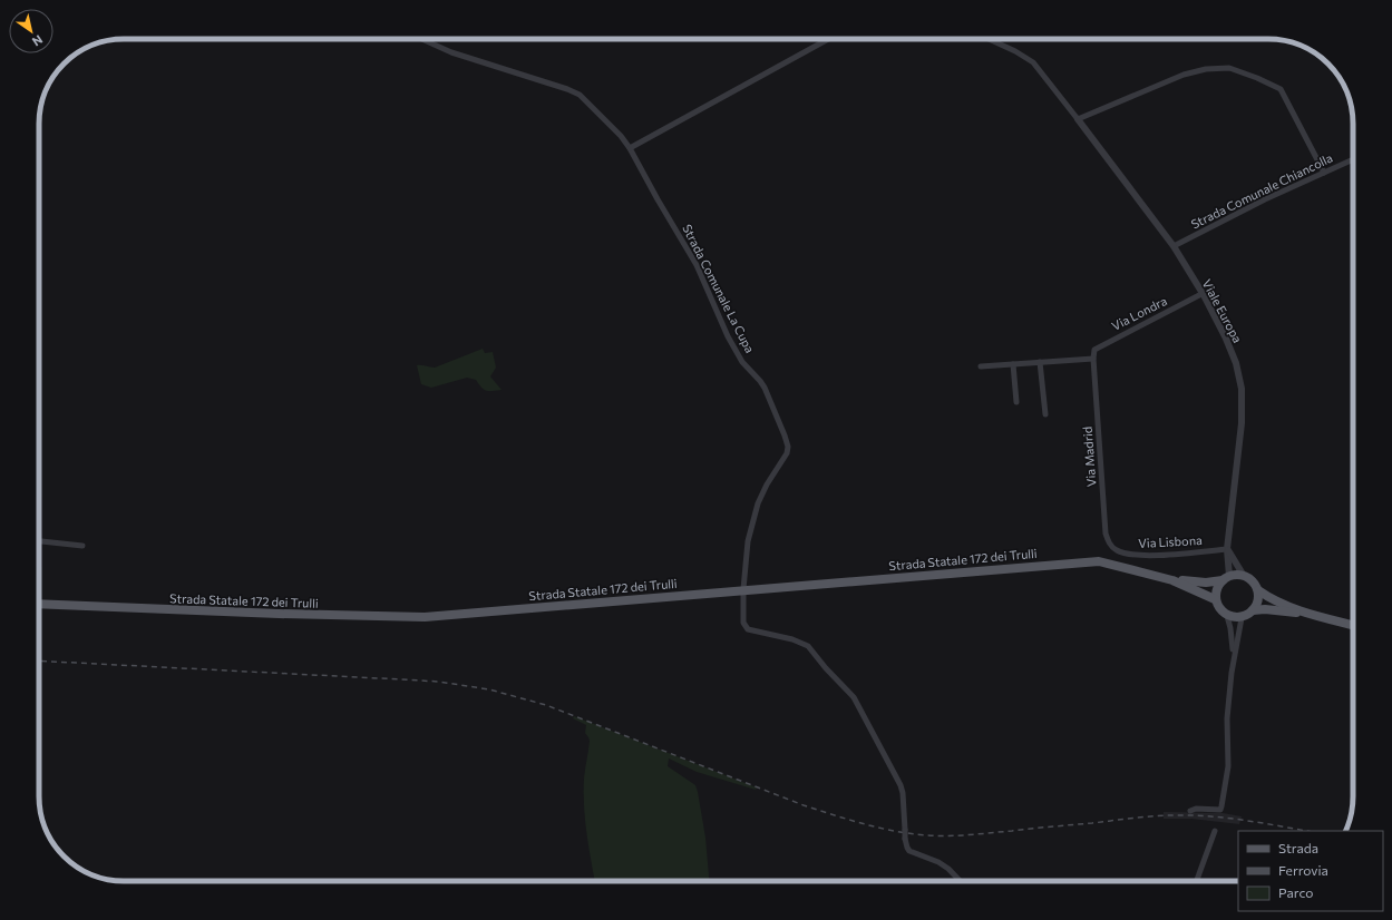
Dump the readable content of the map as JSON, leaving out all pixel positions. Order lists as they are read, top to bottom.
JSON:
{
  "streets": {
    "main road": ["Strada Statale 172 dei Trulli"],
    "street": [
      "Strada Comunale Chiancolla",
      "Strada Comunale La Cupa",
      "Viale Europa",
      "Via Londra",
      "Via Madrid",
      "Via Lisbona"
    ]
  },
  "crossings": [
    ["Strada Comunale Chiancolla", "Viale Europa"],
    ["Strada Comunale La Cupa", "Strada Statale 172 dei Trulli"],
    ["Viale Europa", "Via Londra"],
    ["Viale Europa", "Via Lisbona"],
    ["Viale Europa", "Strada Statale 172 dei Trulli"],
    ["Via Londra", "Via Madrid"],
    ["Via Madrid", "Via Lisbona"]
  ],
  "legend": ["Strada", "Ferrovia", "Parco"],
  "north": "bottom right"
}
